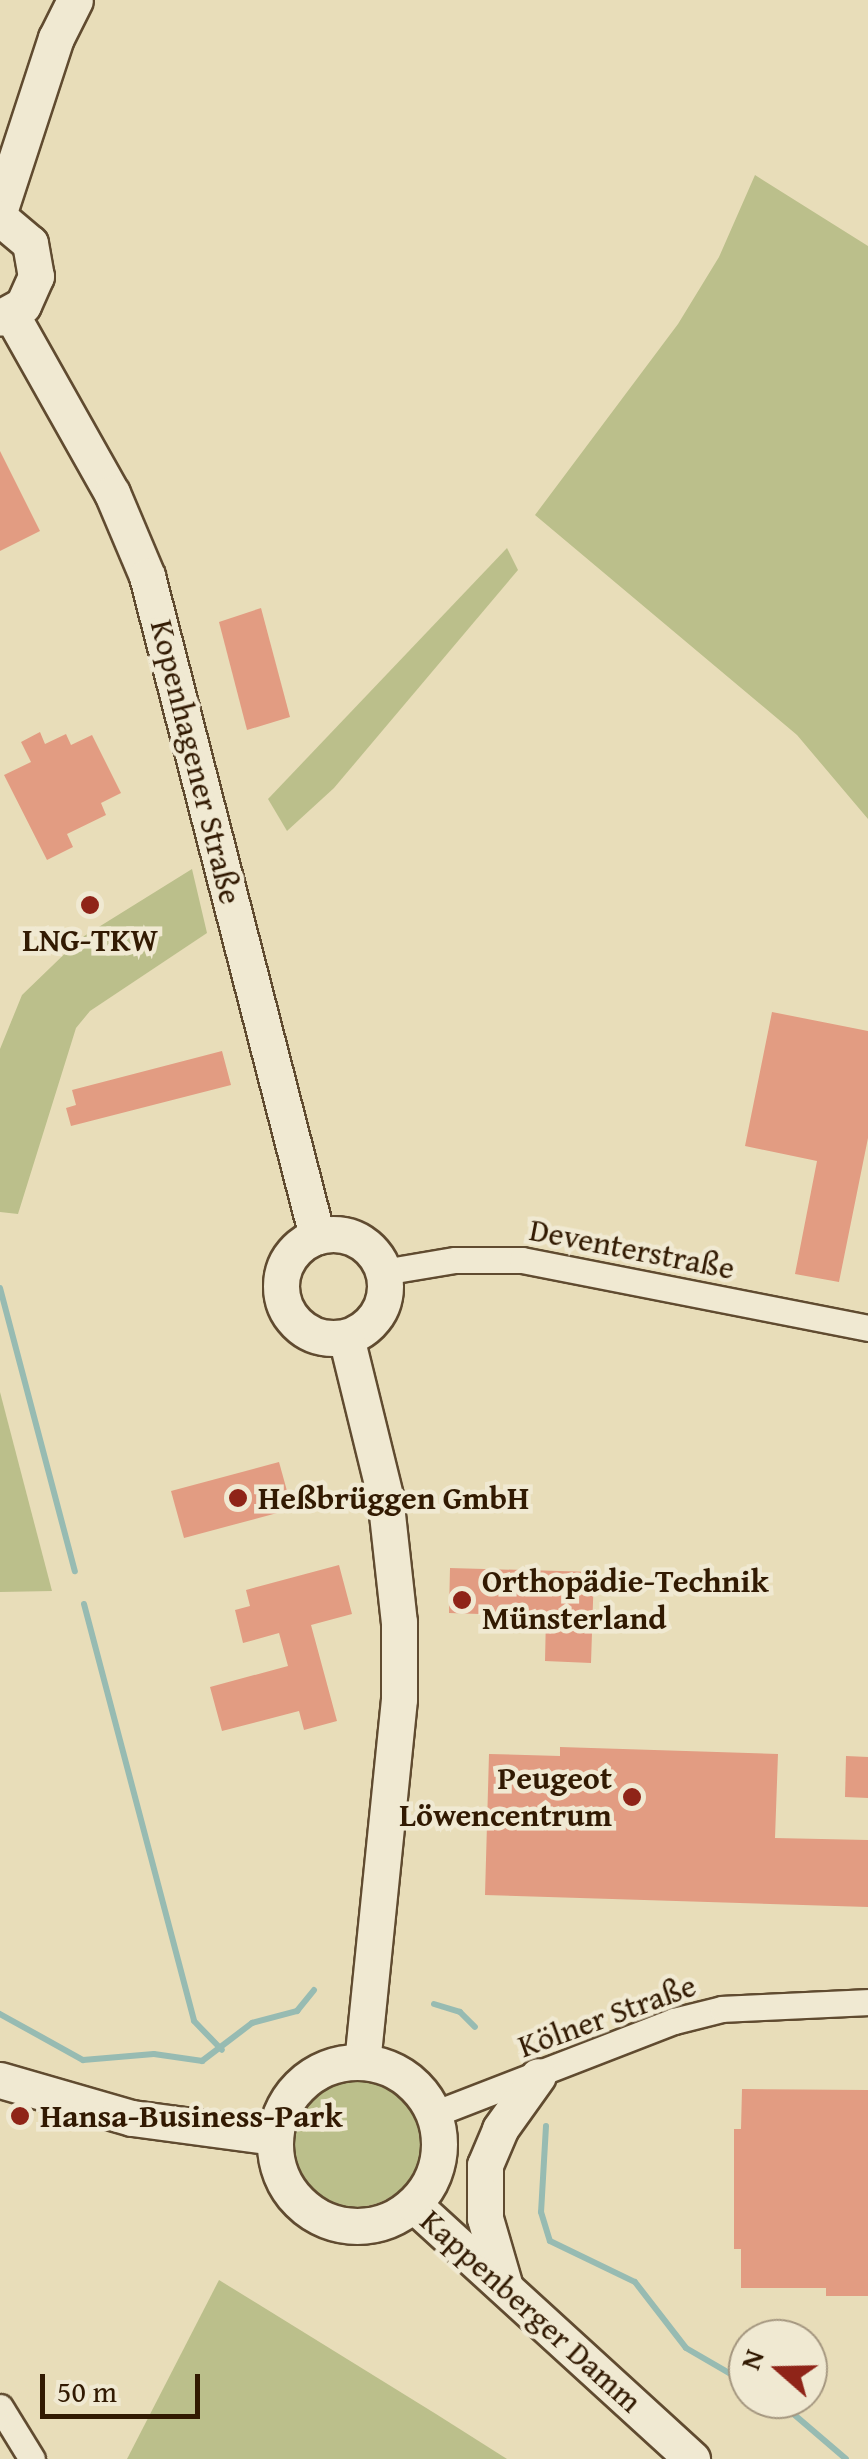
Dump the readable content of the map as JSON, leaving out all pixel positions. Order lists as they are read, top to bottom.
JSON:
{
  "streets": {
    "main road": ["Kopenhagener Straße", "Kappenberger Damm"],
    "street": ["Deventerstraße", "Kölner Straße"]
  },
  "crossings": [
    ["Kopenhagener Straße", "Deventerstraße"],
    ["Kölner Straße", "Kappenberger Damm"]
  ],
  "places": [
    "LNG-TKW",
    "Heßbrüggen GmbH",
    "Orthopädie-Technik Münsterland",
    "Peugeot Löwencentrum",
    "Hansa-Business-Park"
  ],
  "scale_bar": "50 m",
  "north": "left"
}
